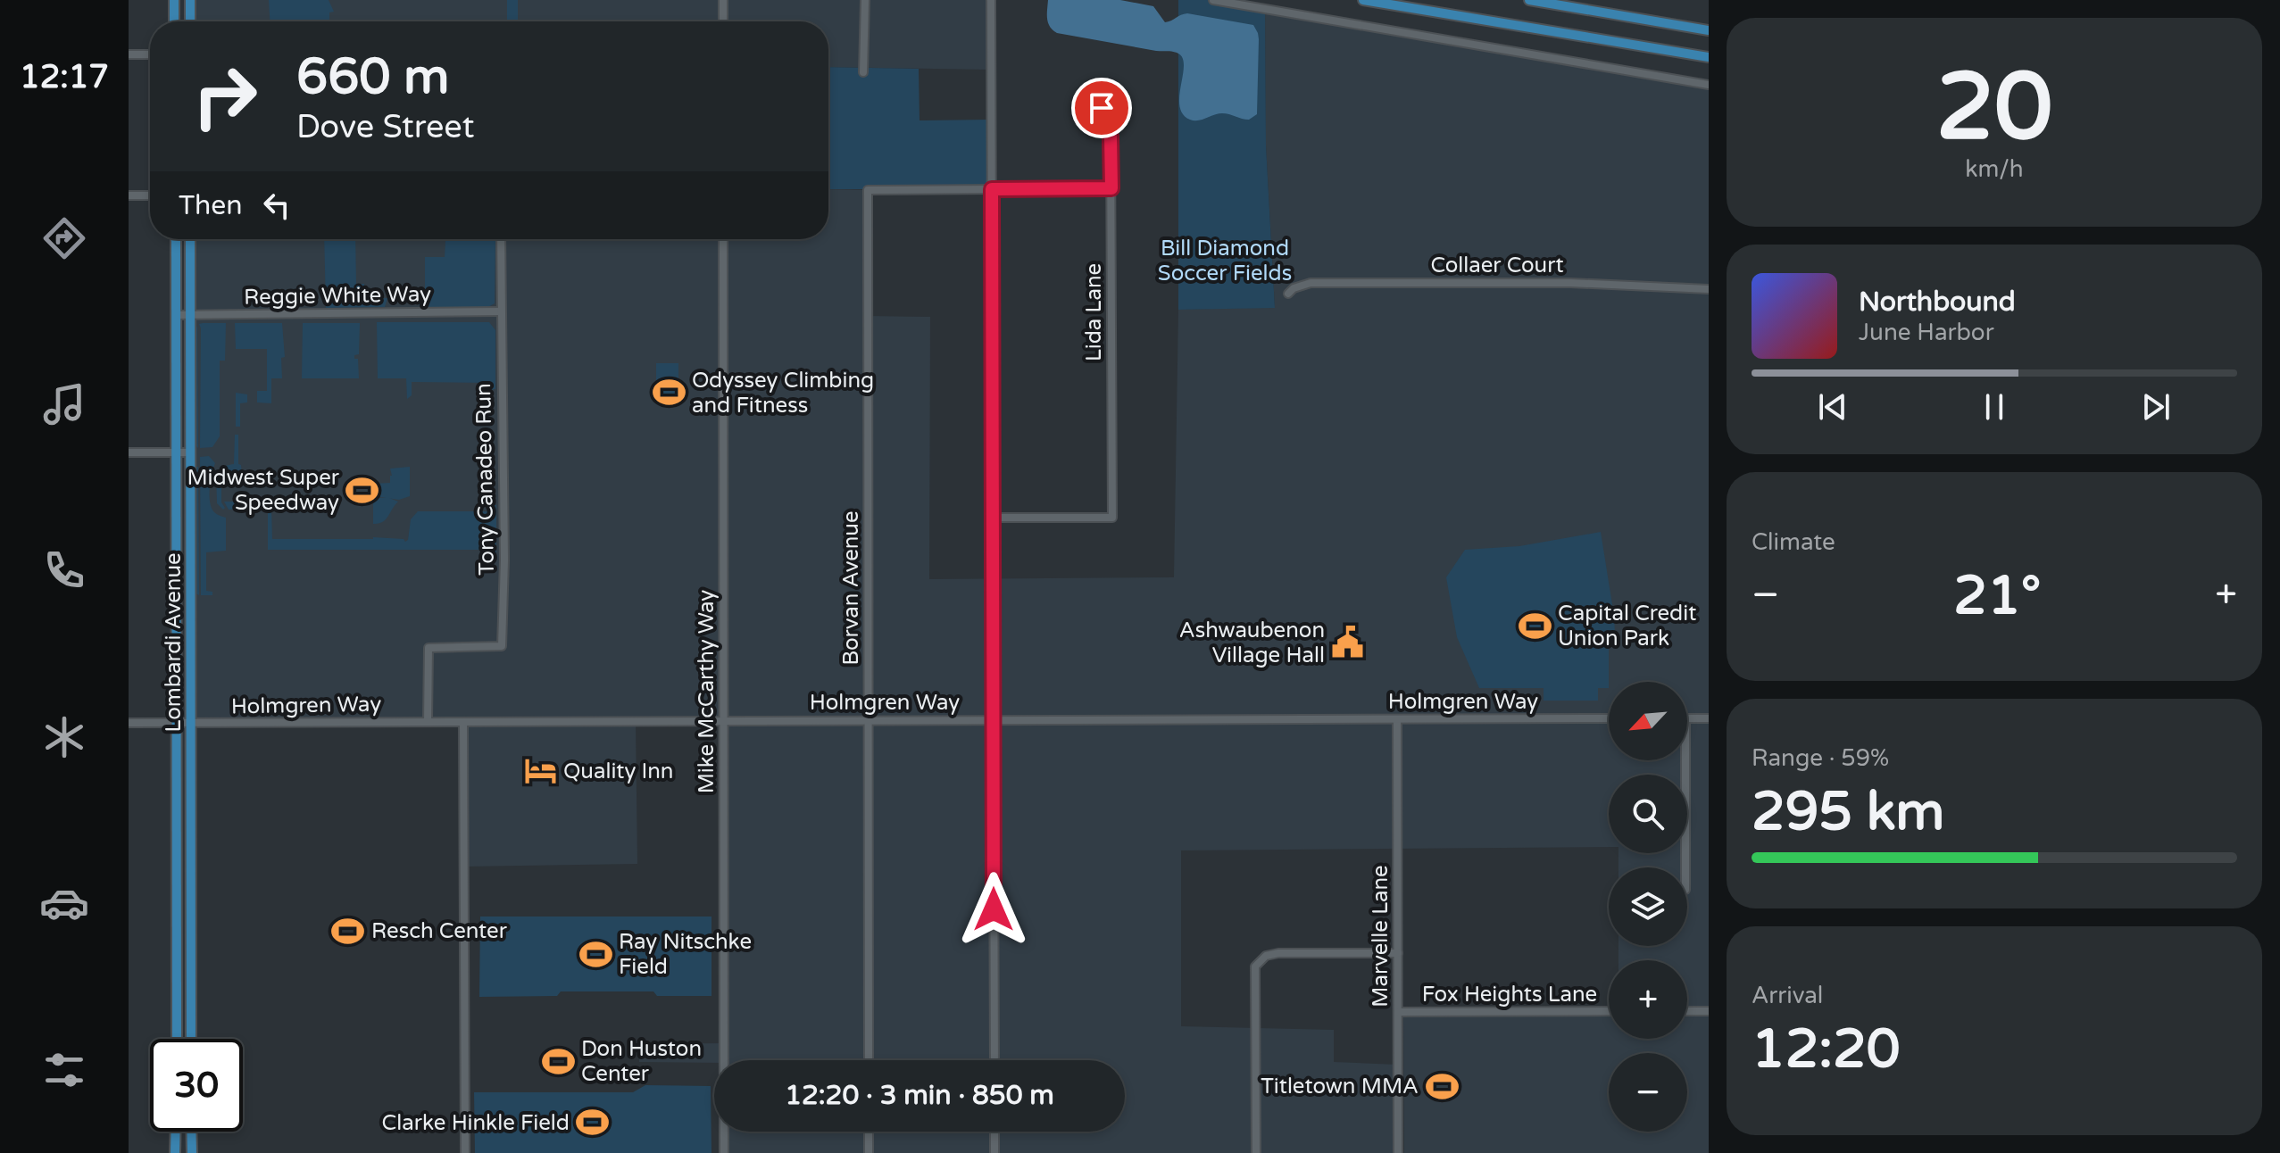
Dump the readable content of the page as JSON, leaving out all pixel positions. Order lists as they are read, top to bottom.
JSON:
{
  "streets": {
    "main road": ["Lombardi Avenue"],
    "street": [
      "Collaer Court",
      "Reggie White Way",
      "Lida Lane",
      "Tony Canadeo Run",
      "Borvan Avenue",
      "Mike McCarthy Way",
      "Holmgren Way",
      "Marvelle Lane",
      "Fox Heights Lane"
    ]
  },
  "crossings": [
    ["Reggie White Way", "Tony Canadeo Run"],
    ["Reggie White Way", "Lombardi Avenue"],
    ["Tony Canadeo Run", "Holmgren Way"],
    ["Borvan Avenue", "Holmgren Way"],
    ["Lombardi Avenue", "Holmgren Way"],
    ["Mike McCarthy Way", "Holmgren Way"],
    ["Holmgren Way", "Marvelle Lane"],
    ["Marvelle Lane", "Fox Heights Lane"]
  ],
  "parks": ["Bill Diamond Soccer Fields"],
  "places": {
    "sports": [
      "Odyssey Climbing and Fitness",
      "Midwest Super Speedway",
      "Capital Credit Union Park",
      "Resch Center",
      "Ray Nitschke Field",
      "Don Huston Center",
      "Titletown MMA",
      "Clarke Hinkle Field"
    ],
    "public building": ["Ashwaubenon Village Hall"],
    "hotel": ["Quality Inn"]
  },
  "north": "bottom left",
  "page": {
    "tabs": "12:17",
    "tile": [
      ["20", "km/h"],
      "Climate",
      ["Range · 59%", "295 km"],
      ["Arrival", "12:20"]
    ],
    "turn": ["660 m", "Dove Street"],
    "then": "Then",
    "song": ["Northbound", "June Harbor"],
    "heat": ["−", "21°", "+"],
    "map_buttons": ["+", "−"],
    "limit": "30",
    "trip": "12:20 · 3 min · 850 m"
  }
}
